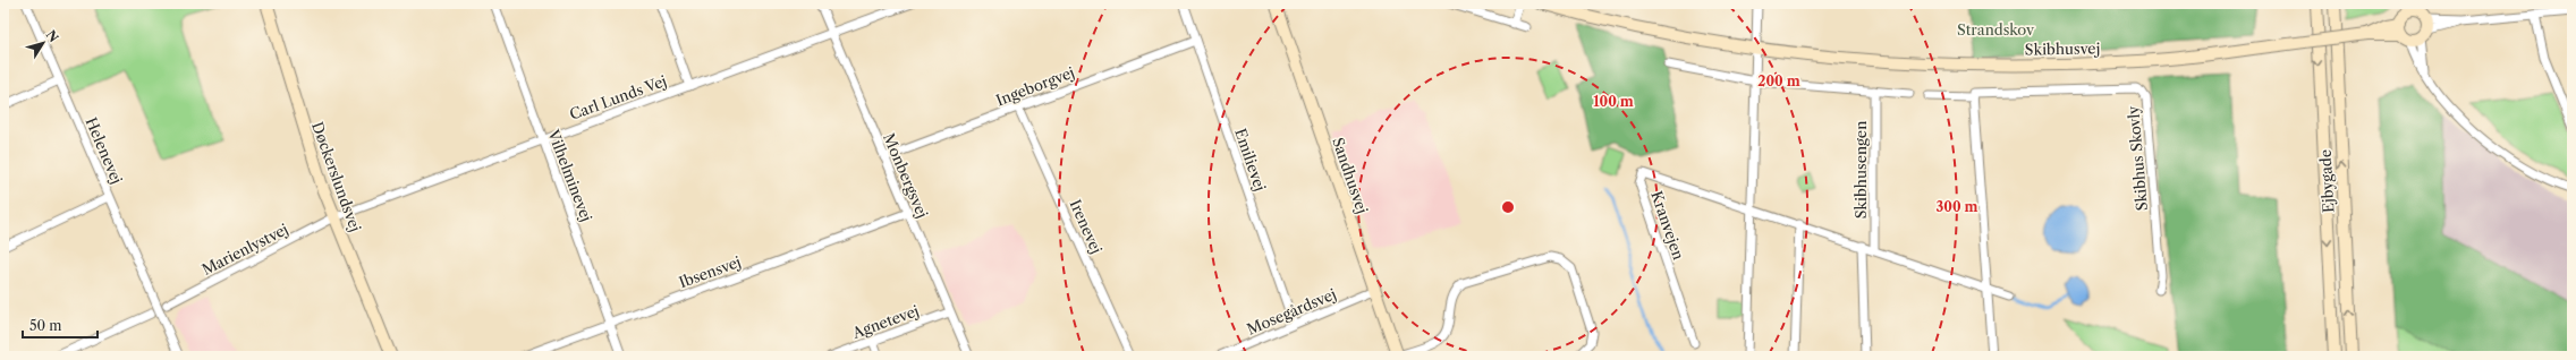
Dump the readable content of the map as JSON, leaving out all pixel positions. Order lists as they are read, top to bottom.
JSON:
{
  "streets": {
    "street": [
      "Skibhusvej",
      "Ingeborgvej",
      "Carl Lunds Vej",
      "Helenevej",
      "Skibhus Skovly",
      "Emilievej",
      "Skibhusengen",
      "Vilhelminevej",
      "Monbergsvej",
      "Sandhusvej",
      "Døckerslundsvej",
      "Ejbygade",
      "Kranvejen",
      "Irenevej",
      "Marienlystvej",
      "Ibsensvej",
      "Mosegårdsvej",
      "Agnetevej"
    ]
  },
  "crossings": [
    ["Ingeborgvej", "Emilievej"],
    ["Ingeborgvej", "Monbergsvej"],
    ["Ingeborgvej", "Irenevej"],
    ["Carl Lunds Vej", "Vilhelminevej"],
    ["Carl Lunds Vej", "Monbergsvej"],
    ["Carl Lunds Vej", "Døckerslundsvej"],
    ["Carl Lunds Vej", "Marienlystvej"],
    ["Emilievej", "Mosegårdsvej"],
    ["Skibhusengen", "Kranvejen"],
    ["Vilhelminevej", "Ibsensvej"],
    ["Monbergsvej", "Ibsensvej"],
    ["Monbergsvej", "Agnetevej"],
    ["Sandhusvej", "Mosegårdsvej"],
    ["Døckerslundsvej", "Marienlystvej"]
  ],
  "parks": ["Strandskov"],
  "scale_bar": "50 m",
  "north": "top right",
  "rings": ["200 m", "100 m", "300 m"]
}
